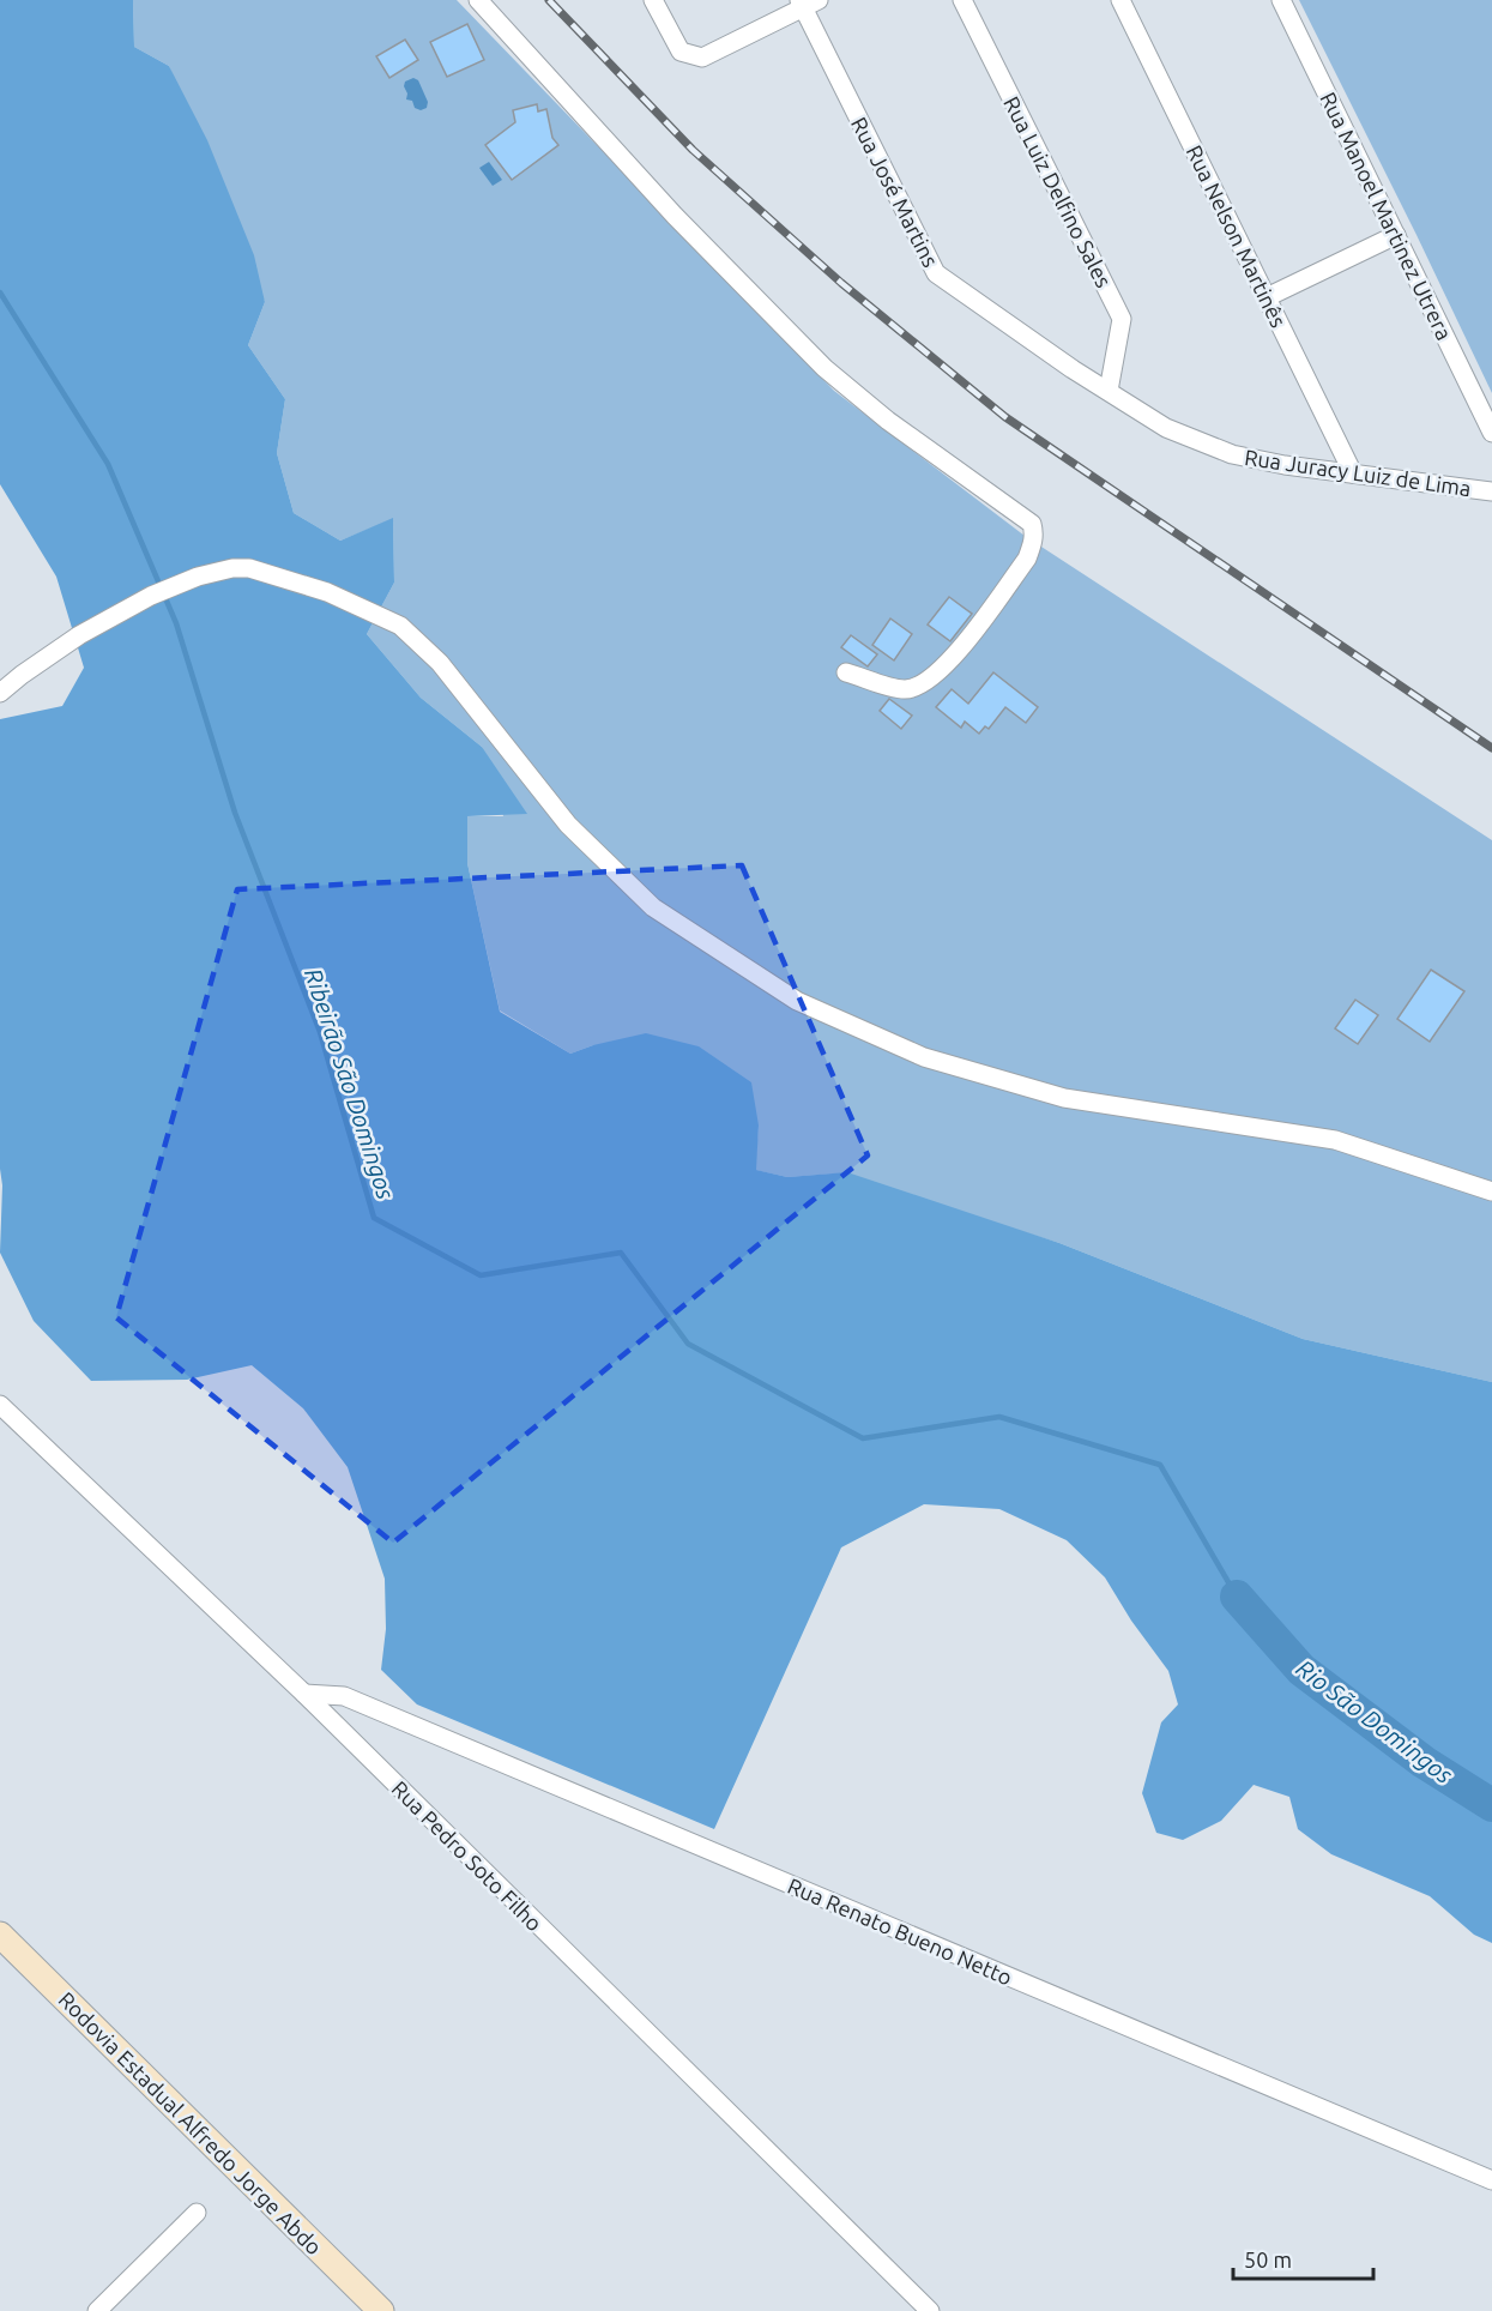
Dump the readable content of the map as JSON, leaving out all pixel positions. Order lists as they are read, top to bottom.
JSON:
{
  "streets": {
    "main road": ["Rodovia Estadual Alfredo Jorge Abdo"],
    "street": [
      "Rua José Martins",
      "Rua Luiz Delfino Sales",
      "Rua Manoel Martinez Utrera",
      "Rua Nelson Martinês",
      "Rua Juracy Luiz de Lima",
      "Rua Pedro Soto Filho",
      "Rua Renato Bueno Netto"
    ]
  },
  "crossings": [
    ["Rua José Martins", "Rua Juracy Luiz de Lima"],
    ["Rua Luiz Delfino Sales", "Rua Juracy Luiz de Lima"],
    ["Rua Nelson Martinês", "Rua Juracy Luiz de Lima"],
    ["Rua Pedro Soto Filho", "Rua Renato Bueno Netto"]
  ],
  "water": ["Ribeirão São Domingos", "Rio São Domingos"],
  "scale_bar": "50 m"
}
